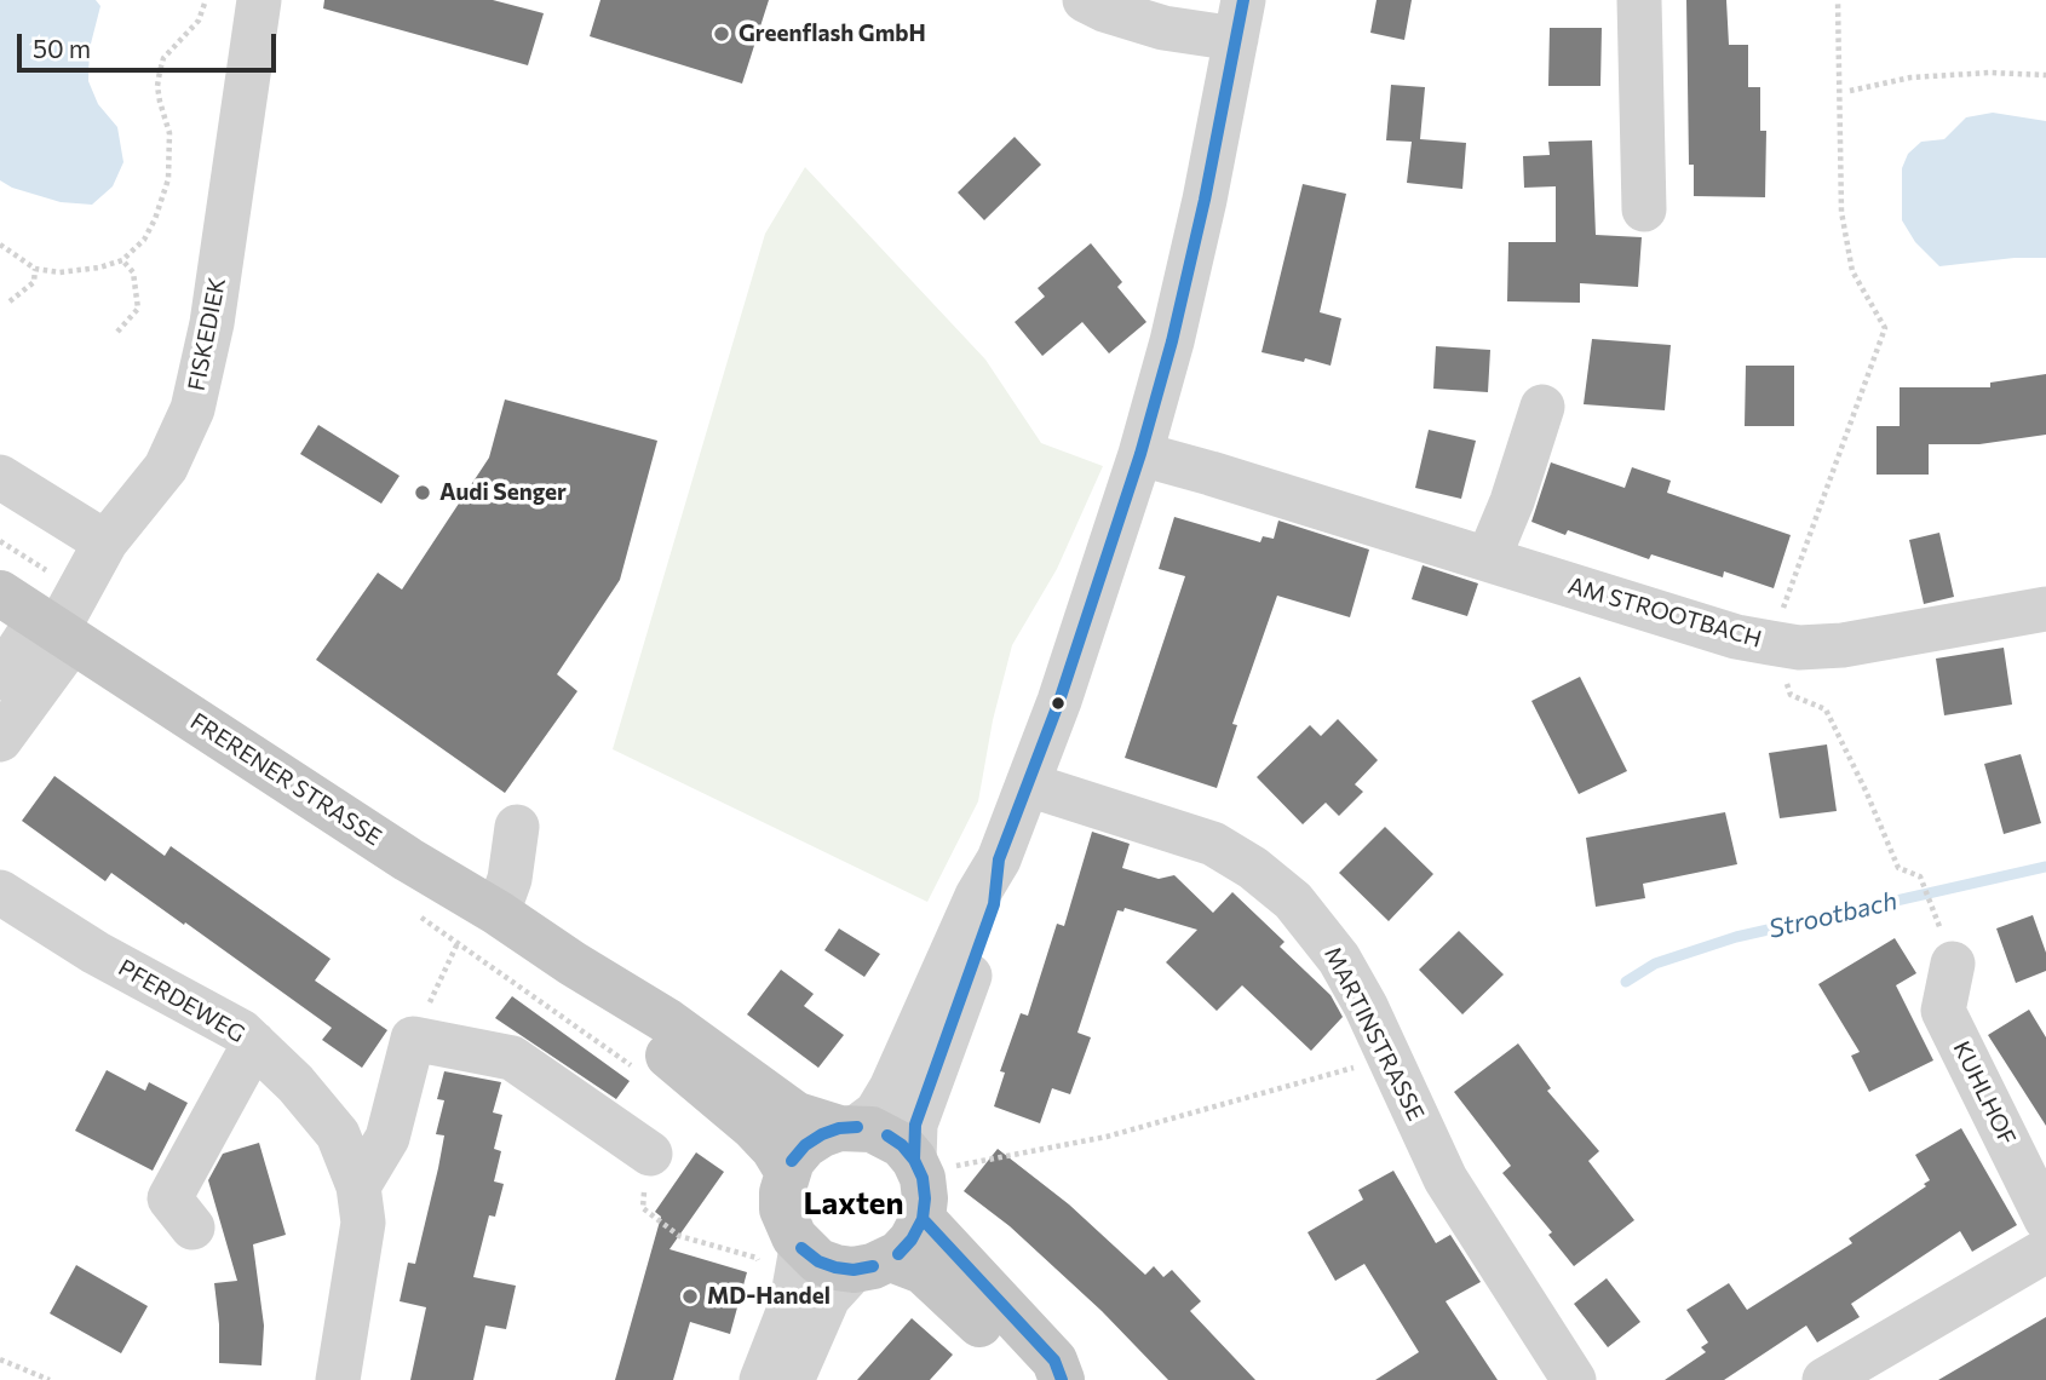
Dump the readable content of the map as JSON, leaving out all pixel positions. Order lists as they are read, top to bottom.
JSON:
{
  "streets": {
    "main road": ["FRERENER STRASSE"],
    "street": [
      "FISKEDIEK",
      "AM STROOTBACH",
      "PFERDEWEG",
      "MARTINSTRASSE",
      "KUHLHOF"
    ]
  },
  "crossings": [
    ["FISKEDIEK", "FRERENER STRASSE"]
  ],
  "districts": ["Laxten"],
  "water": ["Strootbach"],
  "places": ["Greenflash GmbH", "Audi Senger", "MD-Handel"],
  "scale_bar": "50 m"
}
